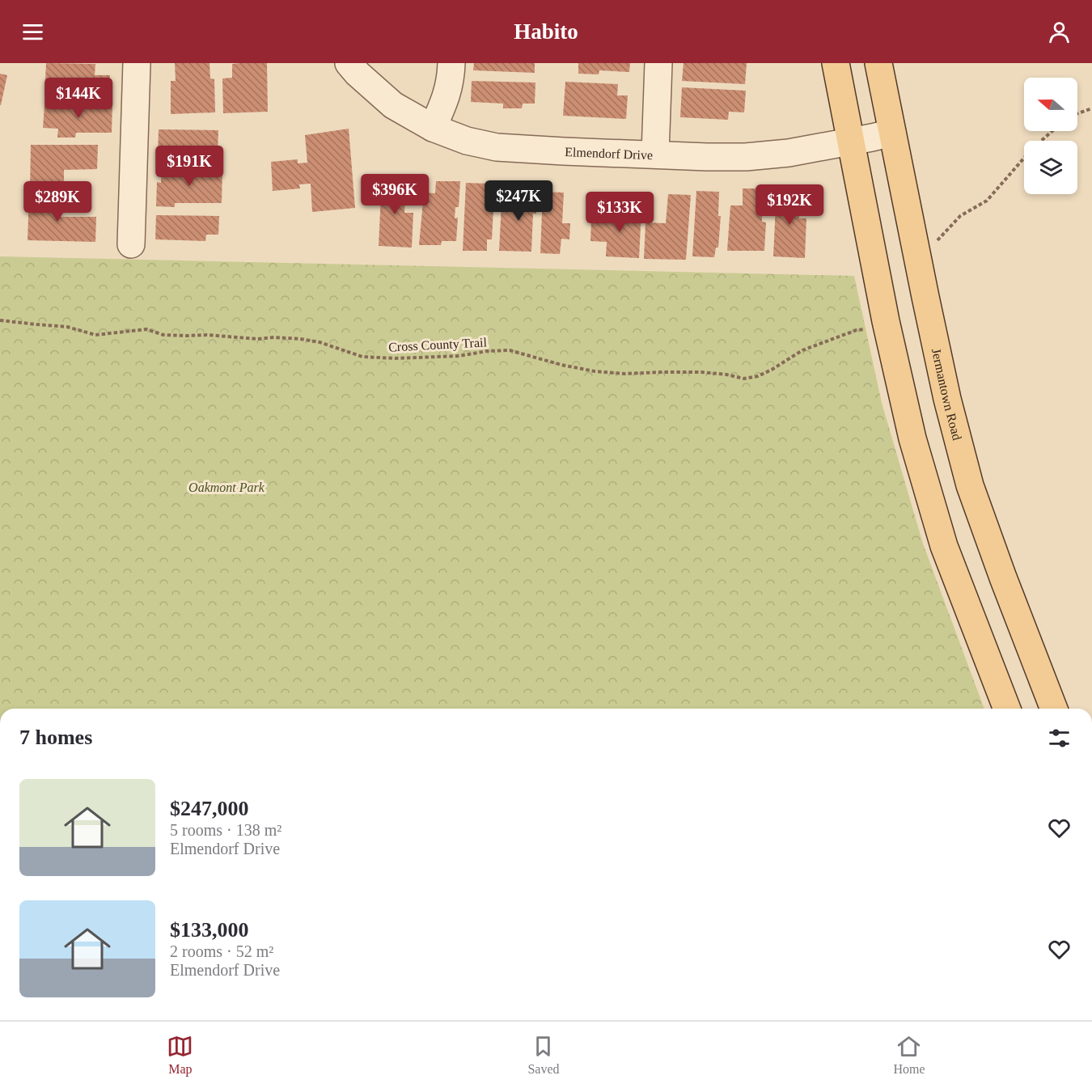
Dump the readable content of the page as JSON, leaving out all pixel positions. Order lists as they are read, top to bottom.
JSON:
{
  "streets": {
    "main road": ["Jermantown Road"],
    "street": ["Elmendorf Drive"],
    "path": ["Cross County Trail"]
  },
  "crossings": [
    ["Elmendorf Drive", "Jermantown Road"]
  ],
  "parks": ["Oakmont Park"],
  "north": "left",
  "page": {
    "header": "Habito",
    "price": [
      "$144K",
      "$191K",
      "$396K",
      "$247K",
      "$289K",
      "$192K",
      "$133K"
    ],
    "heading": "7 homes",
    "list": [
      {
        "name": "$247,000",
        "note": "5 rooms · 138 m² · Elmendorf Drive"
      },
      {
        "name": "$133,000",
        "note": "2 rooms · 52 m² · Elmendorf Drive"
      }
    ],
    "tabs": ["Map", "Saved", "Home"]
  }
}
